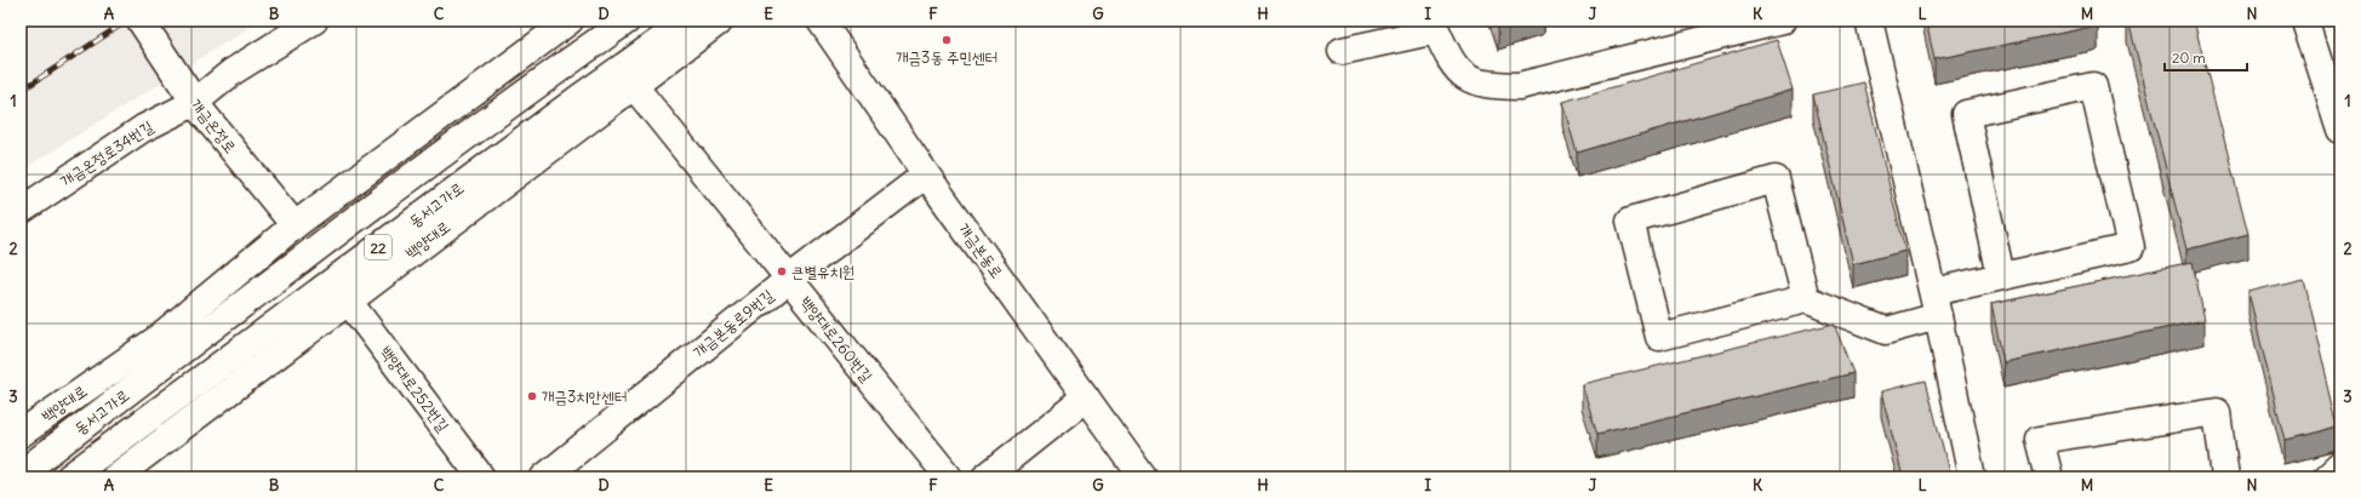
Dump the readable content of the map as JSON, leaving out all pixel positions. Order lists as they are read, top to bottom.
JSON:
{
  "streets": {
    "main road": [
      "개금온정로",
      "개금온정로34번길",
      "동서고가로",
      "백양대로",
      "22",
      "개금본동로",
      "개금본동로9번길",
      "백양대로260번길",
      "백양대로252번길"
    ]
  },
  "crossings": [
    ["개금온정로", "개금온정로34번길"],
    ["개금온정로", "백양대로"],
    ["백양대로", "백양대로260번길"],
    ["백양대로", "백양대로252번길"],
    ["개금본동로", "개금본동로9번길"],
    ["개금본동로9번길", "백양대로260번길"]
  ],
  "places": ["개금3동 주민센터", "큰별유치원", "개금3치안센터"],
  "scale_bar": "20 m",
  "grid": {
    "columns": [
      "A",
      "B",
      "C",
      "D",
      "E",
      "F",
      "G",
      "H",
      "I",
      "J",
      "K",
      "L",
      "M",
      "N"
    ],
    "rows": ["1", "2", "3"]
  }
}
